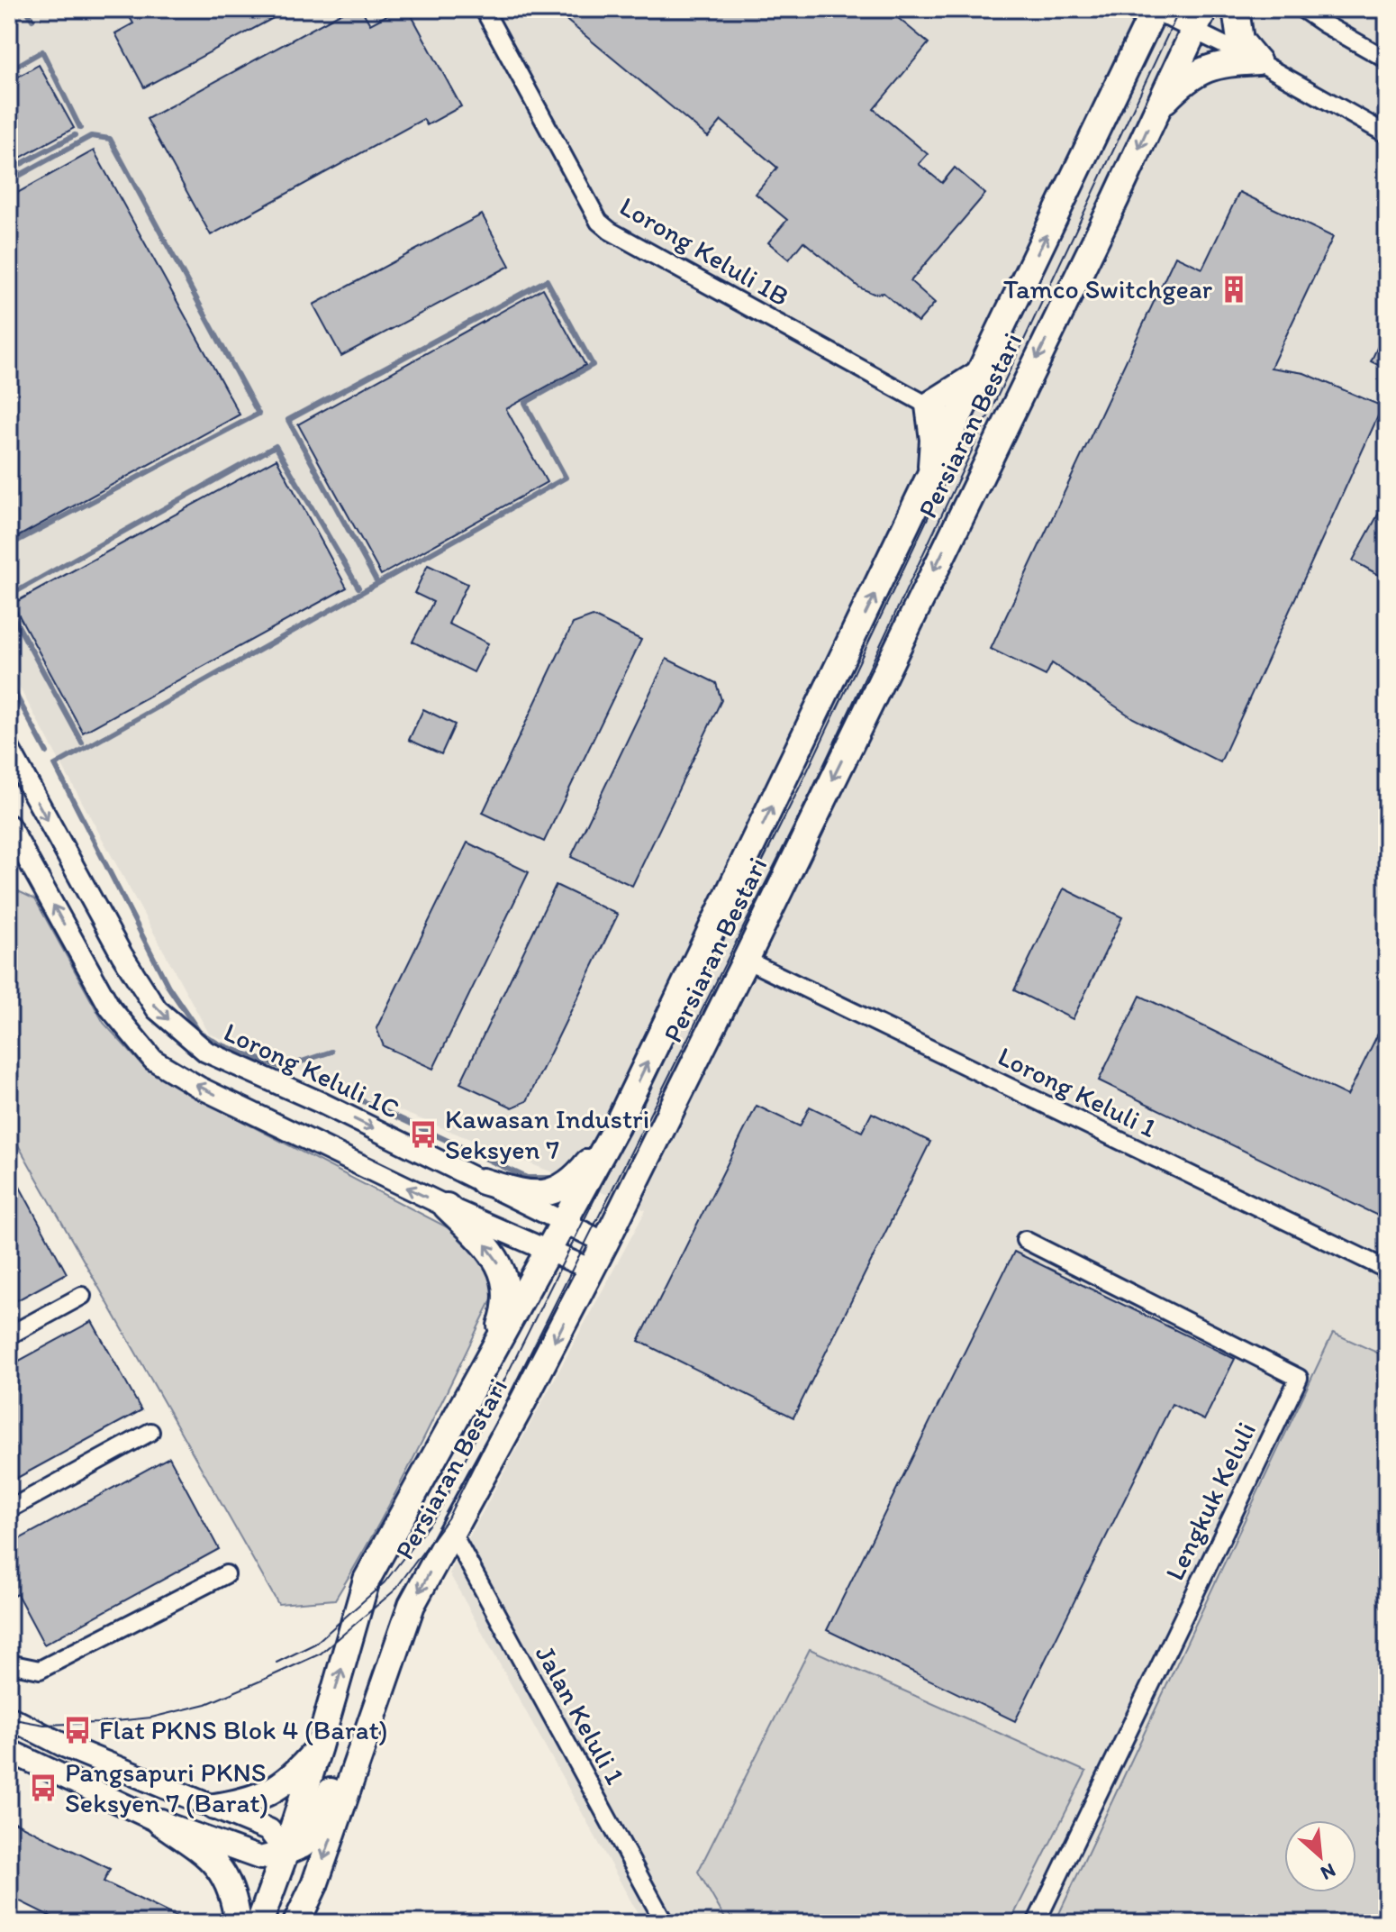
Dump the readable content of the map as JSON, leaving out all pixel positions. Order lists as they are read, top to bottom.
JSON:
{
  "streets": {
    "main road": ["Persiaran Bestari"],
    "street": [
      "Lorong Keluli 1B",
      "Lorong Keluli 1C",
      "Lorong Keluli 1",
      "Lengkuk Keluli",
      "Jalan Keluli 1"
    ]
  },
  "crossings": [
    ["Lorong Keluli 1B", "Persiaran Bestari"],
    ["Persiaran Bestari", "Lorong Keluli 1C"],
    ["Persiaran Bestari", "Lorong Keluli 1"],
    ["Persiaran Bestari", "Jalan Keluli 1"]
  ],
  "places": {
    "building": ["Tamco Switchgear"],
    "bus stop": ["Kawasan Industri Seksyen 7", "Flat PKNS Blok 4 (Barat)", "Pangsapuri PKNS Seksyen 7 (Barat)"]
  },
  "north": "bottom right"
}
